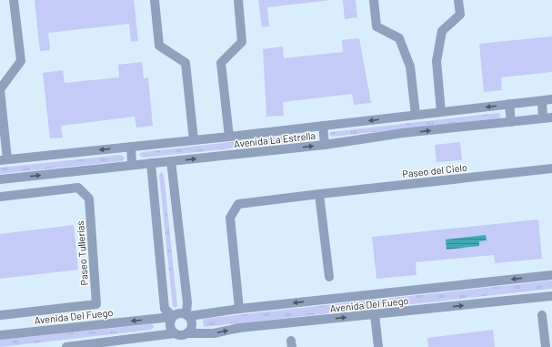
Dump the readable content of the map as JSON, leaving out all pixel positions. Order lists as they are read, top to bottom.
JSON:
{
  "streets": {
    "street": [
      "Avenida La Estrella",
      "Paseo del Cielo",
      "Paseo Tullerías",
      "Avenida Del Fuego"
    ]
  },
  "crossings": [
    ["Paseo del Cielo", "Avenida Del Fuego"]
  ]
}
